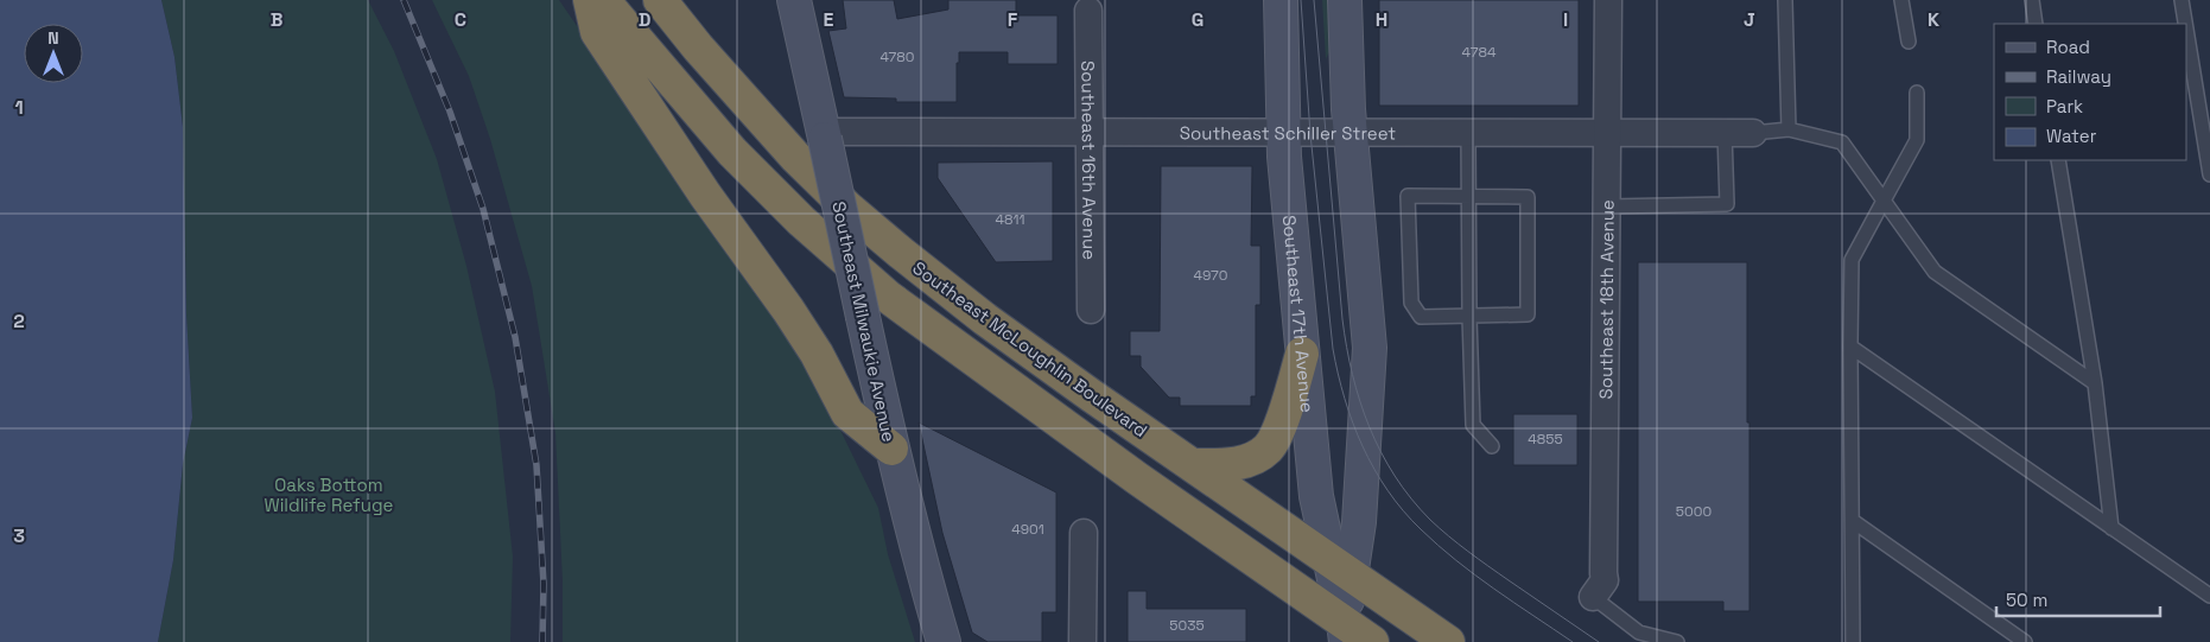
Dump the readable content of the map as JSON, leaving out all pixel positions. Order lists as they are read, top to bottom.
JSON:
{
  "streets": {
    "highway": ["Southeast McLoughlin Boulevard"],
    "street": [
      "Southeast Schiller Street",
      "Southeast 16th Avenue",
      "Southeast 18th Avenue",
      "Southeast 17th Avenue",
      "Southeast Milwaukie Avenue"
    ]
  },
  "crossings": [
    ["Southeast Schiller Street", "Southeast 16th Avenue"],
    ["Southeast Schiller Street", "Southeast 18th Avenue"],
    ["Southeast Schiller Street", "Southeast 17th Avenue"],
    ["Southeast Schiller Street", "Southeast Milwaukie Avenue"],
    ["Southeast 17th Avenue", "Southeast McLoughlin Boulevard"]
  ],
  "parks": ["Oaks Bottom Wildlife Refuge"],
  "house_numbers": [
    "4784",
    "4780",
    "4811",
    "4970",
    "4855",
    "5000",
    "4901",
    "5035"
  ],
  "legend": [
    "Road",
    "Railway",
    "Park",
    "Water"
  ],
  "scale_bar": "50 m",
  "north": "top",
  "grid": {
    "columns": [
      "B",
      "C",
      "D",
      "E",
      "F",
      "G",
      "H",
      "I",
      "J",
      "K"
    ],
    "rows": ["1", "2", "3"]
  }
}
